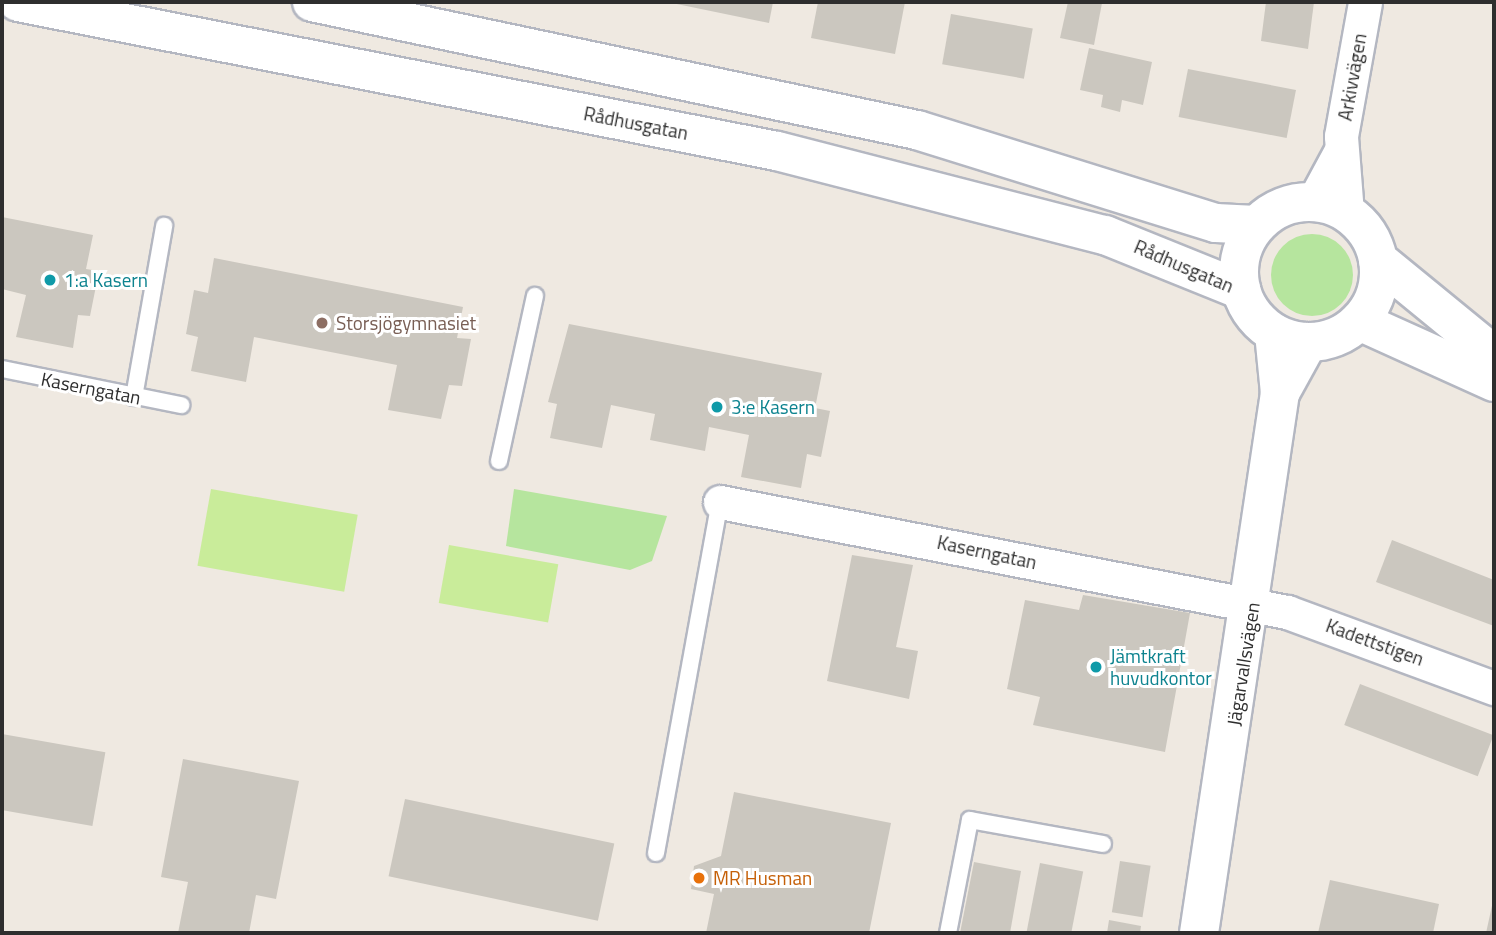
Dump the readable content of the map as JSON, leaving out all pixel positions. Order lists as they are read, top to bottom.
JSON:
{
  "streets": {
    "main road": ["Rådhusgatan", "Jägarvallsvägen"],
    "street": ["Arkivvägen", "Kaserngatan", "Kadettstigen"]
  },
  "crossings": [
    ["Arkivvägen", "Rådhusgatan"],
    ["Arkivvägen", "Jägarvallsvägen"],
    ["Rådhusgatan", "Jägarvallsvägen"],
    ["Kaserngatan", "Kadettstigen"],
    ["Kaserngatan", "Jägarvallsvägen"],
    ["Kadettstigen", "Jägarvallsvägen"]
  ],
  "places": [
    "1:a Kasern",
    "Storsjögymnasiet",
    "3:e Kasern",
    "Jämtkraft huvudkontor",
    "MR Husman"
  ]
}
